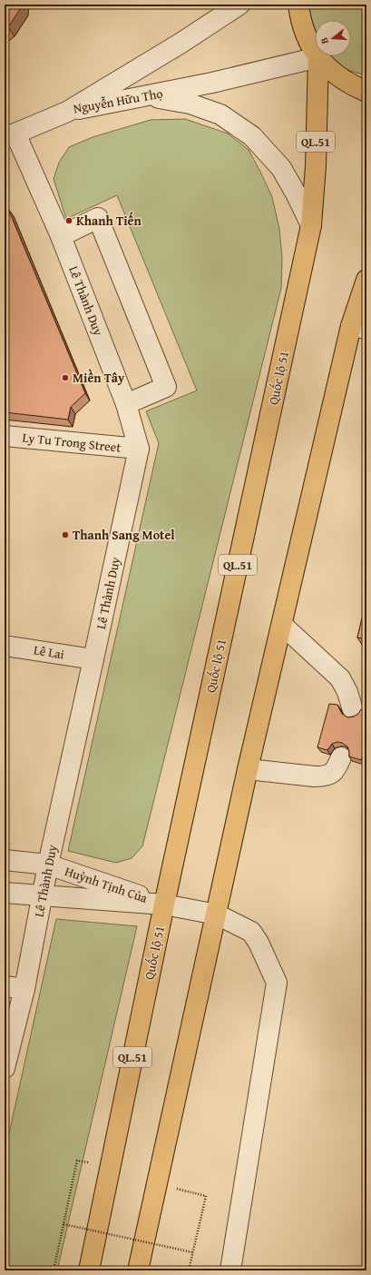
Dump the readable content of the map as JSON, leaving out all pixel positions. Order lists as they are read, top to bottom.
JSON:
{
  "streets": {
    "highway": ["QL.51", "Quốc lộ 51"],
    "street": [
      "Nguyễn Hữu Thọ",
      "Lê Thành Duy",
      "Ly Tu Trong Street",
      "Lê Lai",
      "Huỳnh Tịnh Của"
    ]
  },
  "crossings": [
    ["Nguyễn Hữu Thọ", "Quốc lộ 51"],
    ["Lê Thành Duy", "Ly Tu Trong Street"],
    ["Lê Thành Duy", "Lê Lai"],
    ["Lê Thành Duy", "Huỳnh Tịnh Của"],
    ["Quốc lộ 51", "Huỳnh Tịnh Của"]
  ],
  "places": ["Khanh Tiến", "Miền Tây", "Thanh Sang Motel"],
  "north": "left"
}
